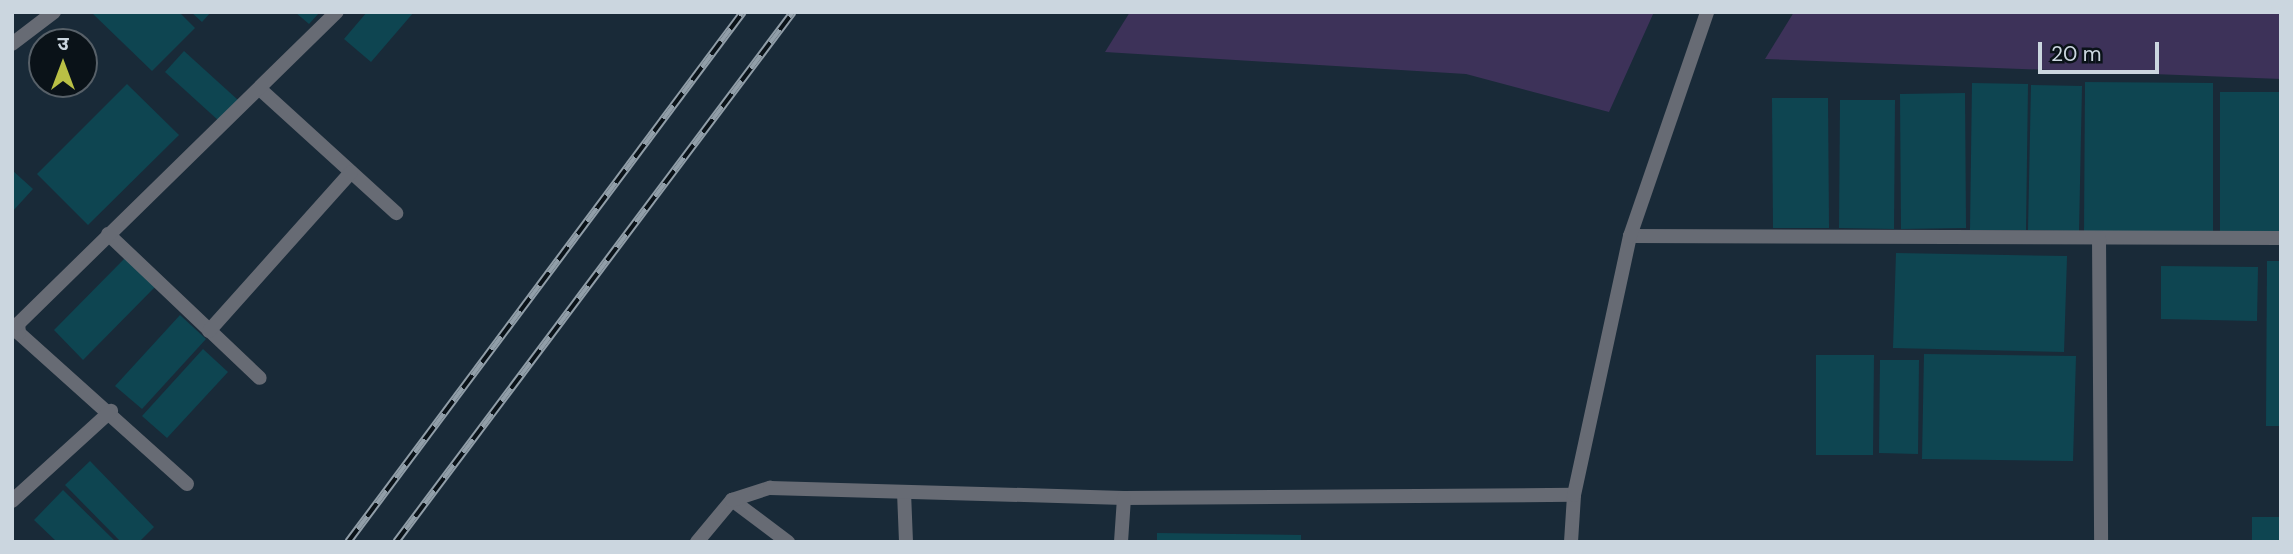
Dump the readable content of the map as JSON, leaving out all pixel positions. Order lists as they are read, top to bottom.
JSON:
{
  "scale_bar": "20 m",
  "north": "top"
}
